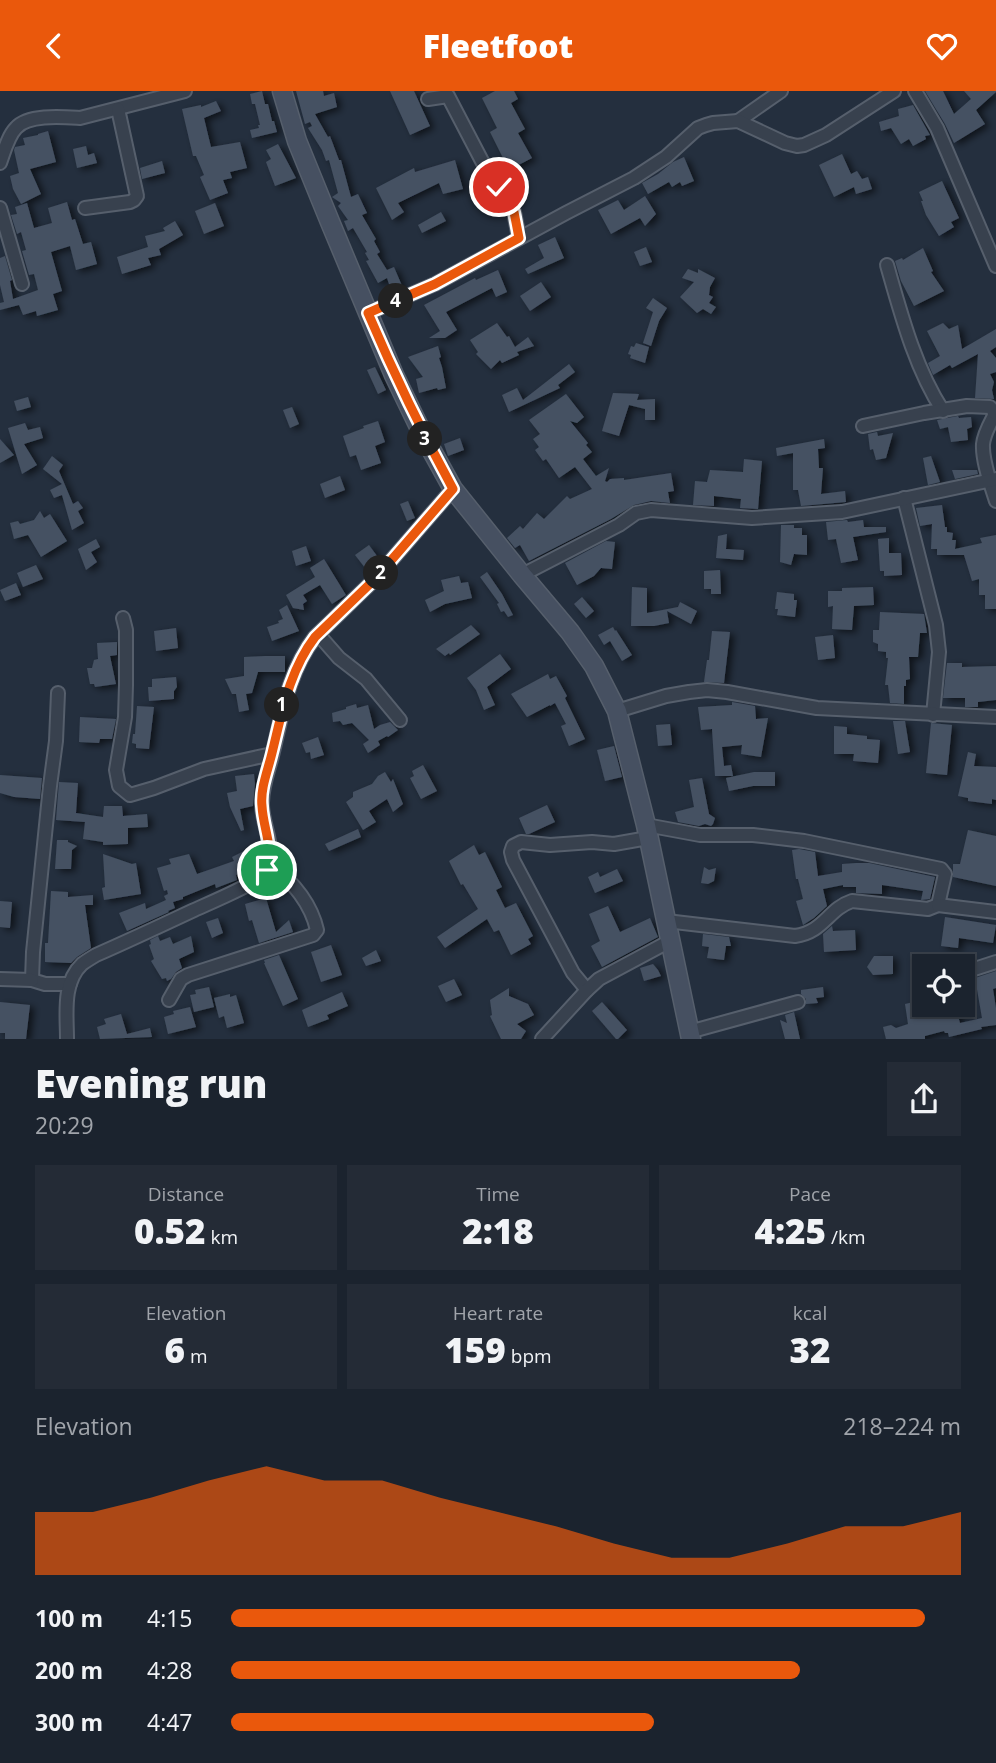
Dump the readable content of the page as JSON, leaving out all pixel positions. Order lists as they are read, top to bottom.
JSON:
{
  "page": {
    "header": "Fleetfoot",
    "pins": [
      "4",
      "3",
      "2",
      "1"
    ],
    "heading": ["Evening run", "20:29"],
    "stats": [
      ["Distance", "0.52 km"],
      ["Time", "2:18"],
      ["Pace", "4:25 /km"],
      ["Elevation", "6 m"],
      ["Heart rate", "159 bpm"],
      ["kcal", "32"]
    ],
    "chart": ["Elevation", "218–224 m"],
    "list": [
      {
        "name": "100 m",
        "note": "4:15"
      },
      {
        "name": "200 m",
        "note": "4:28"
      },
      {
        "name": "300 m",
        "note": "4:47"
      }
    ]
  }
}
